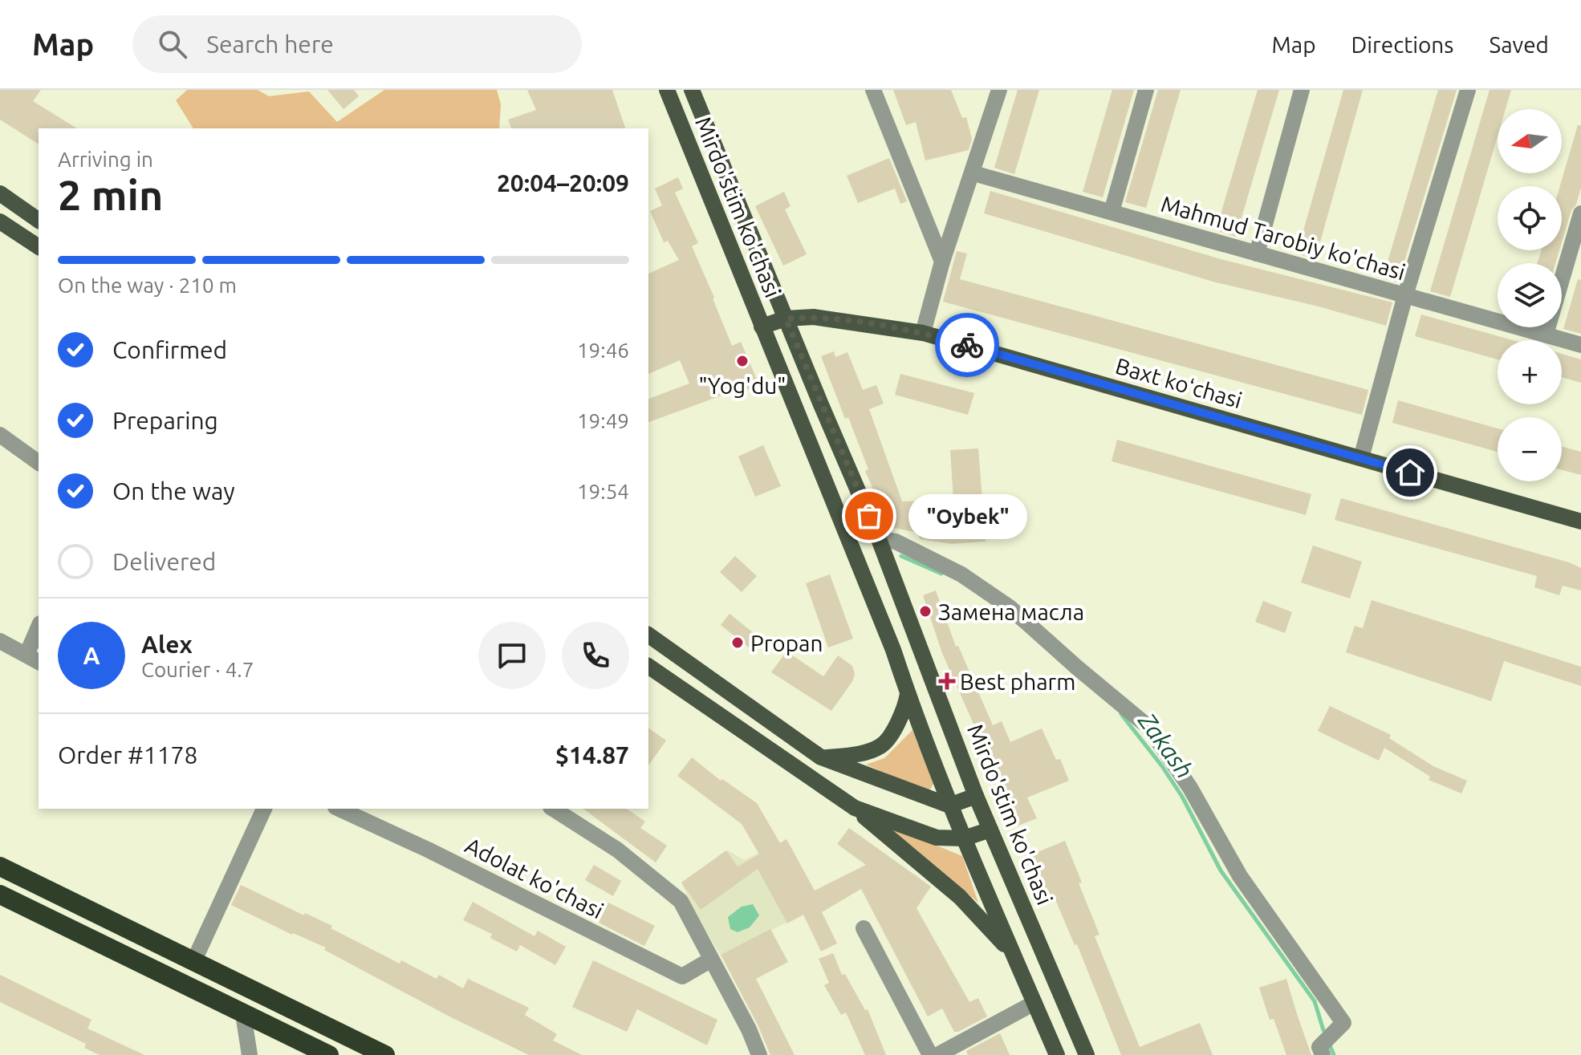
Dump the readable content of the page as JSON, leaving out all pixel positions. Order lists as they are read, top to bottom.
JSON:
{
  "streets": {
    "main road": ["Mirdo'stim ko'chasi", "Baxt koʻchasi"],
    "street": ["Mahmud Tarobiy ko'chasi", "Adolat ko'chasi"]
  },
  "crossings": [
    ["Mirdo'stim ko'chasi", "Baxt koʻchasi"]
  ],
  "water": ["Zakash"],
  "places": {
    "other": [
      "\"Yog'du\"",
      "\"Oybek\"",
      "Замена масла",
      "Propan"
    ],
    "health": ["Best pharm"]
  },
  "north": "left",
  "page": {
    "header": "Map",
    "search": "Search here",
    "nav": ["Map", "Directions", "Saved"],
    "map_buttons": ["+", "−"],
    "heading": ["2 min", "Arriving in", "20:04–20:09"],
    "panel": [
      "Alex",
      "Courier · 4.7",
      "Order #1178",
      "$14.87"
    ],
    "bar": "On the way · 210 m",
    "list": [
      ["Confirmed", "19:46"],
      ["Preparing", "19:49"],
      ["On the way", "19:54"],
      "Delivered"
    ],
    "bubble": "\"Oybek\"",
    "round": "A"
  }
}
